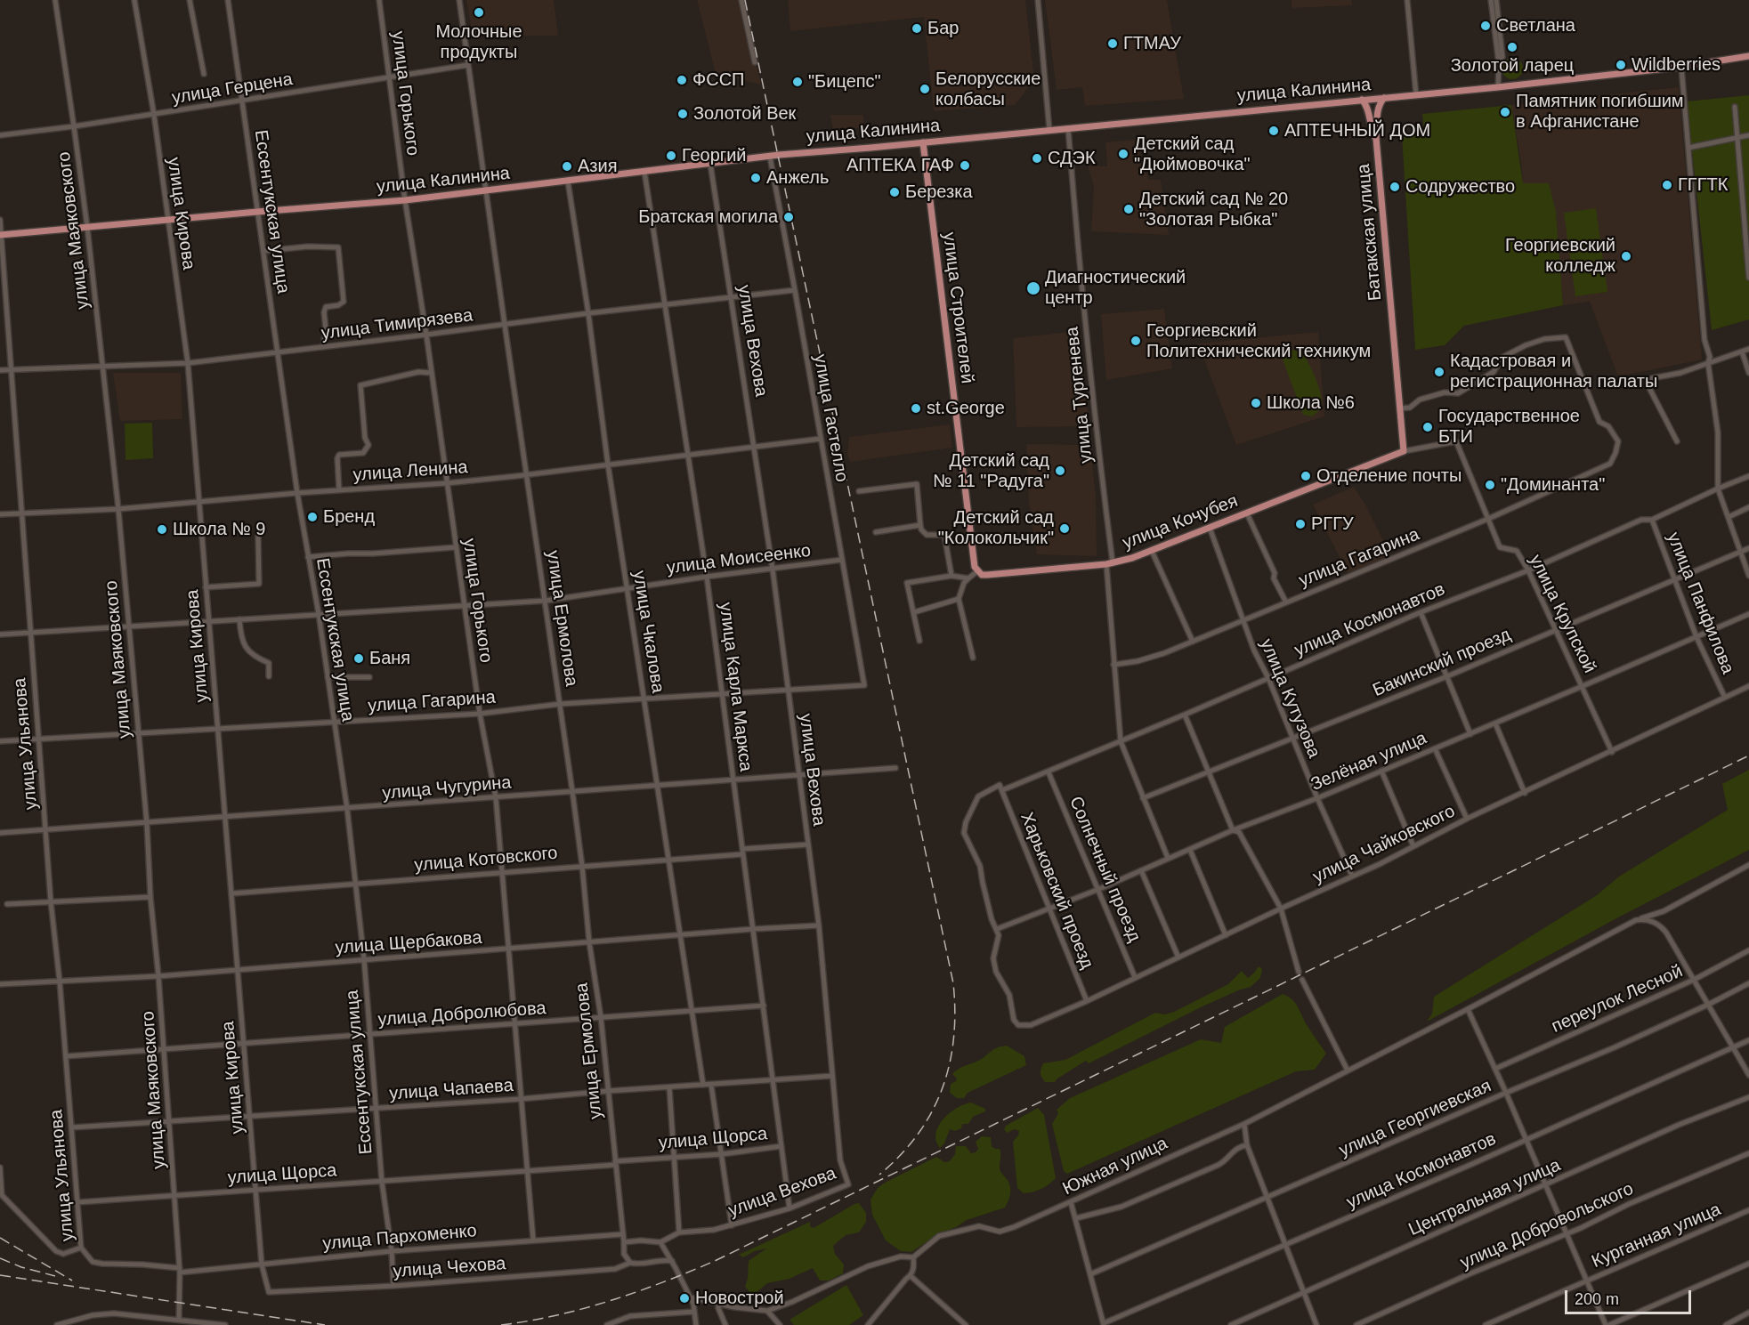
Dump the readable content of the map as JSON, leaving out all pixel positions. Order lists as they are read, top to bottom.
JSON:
{
  "streets": {
    "main road": [
      "улица Калинина",
      "Батакская улица",
      "улица Строителей",
      "улица Кочубея"
    ],
    "street": [
      "улица Герцена",
      "улица Горького",
      "Ессентукская улица",
      "улица Кирова",
      "улица Маяковского",
      "улица Тимирязева",
      "улица Вехова",
      "улица Тургенева",
      "улица Гастелло",
      "улица Ленина",
      "улица Гагарина",
      "улица Моисеенко",
      "улица Панфилова",
      "улица Крупской",
      "улица Ермолова",
      "улица Космонавтов",
      "улица Чкалова",
      "Бакинский проезд",
      "улица Карла Маркса",
      "улица Кутузова",
      "улица Ульянова",
      "Зелёная улица",
      "улица Чугурина",
      "улица Чайковского",
      "улица Котовского",
      "Солнечный проезд",
      "Харьковский проезд",
      "улица Щербакова",
      "переулок Лесной",
      "улица Добролюбова",
      "улица Чапаева",
      "улица Георгиевская",
      "улица Щорса",
      "Южная улица",
      "Центральная улица",
      "улица Добровольского",
      "Курганная улица",
      "улица Пархоменко",
      "улица Чехова"
    ]
  },
  "crossings": [
    ["улица Герцена", "улица Горького"],
    ["улица Герцена", "Ессентукская улица"],
    ["улица Герцена", "улица Кирова"],
    ["улица Герцена", "улица Маяковского"],
    ["улица Герцена", "улица Ермолова"],
    ["улица Калинина", "улица Горького"],
    ["улица Калинина", "Ессентукская улица"],
    ["улица Калинина", "улица Кирова"],
    ["улица Калинина", "улица Маяковского"],
    ["улица Калинина", "Батакская улица"],
    ["улица Калинина", "улица Строителей"],
    ["улица Калинина", "улица Вехова"],
    ["улица Калинина", "улица Тургенева"],
    ["улица Калинина", "улица Гастелло"],
    ["улица Калинина", "улица Ермолова"],
    ["улица Калинина", "улица Чкалова"],
    ["улица Калинина", "улица Карла Маркса"],
    ["улица Калинина", "улица Ульянова"],
    ["улица Горького", "улица Тимирязева"],
    ["улица Горького", "улица Ленина"],
    ["улица Горького", "улица Гагарина"],
    ["улица Горького", "улица Моисеенко"],
    ["улица Горького", "улица Чугурина"],
    ["улица Горького", "улица Котовского"],
    ["улица Горького", "улица Щербакова"],
    ["улица Горького", "улица Добролюбова"],
    ["улица Горького", "улица Чапаева"],
    ["улица Горького", "улица Щорса"],
    ["улица Горького", "улица Пархоменко"],
    ["Ессентукская улица", "улица Тимирязева"],
    ["Ессентукская улица", "улица Ленина"],
    ["Ессентукская улица", "улица Гагарина"],
    ["Ессентукская улица", "улица Моисеенко"],
    ["Ессентукская улица", "улица Чугурина"],
    ["Ессентукская улица", "улица Котовского"],
    ["Ессентукская улица", "улица Щербакова"],
    ["Ессентукская улица", "улица Добролюбова"],
    ["Ессентукская улица", "улица Чапаева"],
    ["Ессентукская улица", "улица Щорса"],
    ["Ессентукская улица", "улица Пархоменко"],
    ["Ессентукская улица", "улица Чехова"],
    ["улица Кирова", "улица Тимирязева"],
    ["улица Кирова", "улица Ленина"],
    ["улица Кирова", "улица Гагарина"],
    ["улица Кирова", "улица Моисеенко"],
    ["улица Кирова", "улица Чугурина"],
    ["улица Кирова", "улица Котовского"],
    ["улица Кирова", "улица Щербакова"],
    ["улица Кирова", "улица Добролюбова"],
    ["улица Кирова", "улица Чапаева"],
    ["улица Кирова", "улица Щорса"],
    ["улица Кирова", "улица Пархоменко"],
    ["улица Кирова", "улица Чехова"],
    ["улица Маяковского", "улица Тимирязева"],
    ["улица Маяковского", "улица Ленина"],
    ["улица Маяковского", "улица Гагарина"],
    ["улица Маяковского", "улица Моисеенко"],
    ["улица Маяковского", "улица Чугурина"],
    ["улица Маяковского", "улица Щербакова"],
    ["улица Маяковского", "улица Добролюбова"],
    ["улица Маяковского", "улица Чапаева"],
    ["улица Маяковского", "улица Щорса"],
    ["улица Маяковского", "улица Пархоменко"],
    ["Батакская улица", "улица Кочубея"],
    ["Батакская улица", "улица Гагарина"],
    ["улица Строителей", "улица Кочубея"],
    ["улица Тимирязева", "улица Вехова"],
    ["улица Тимирязева", "улица Гастелло"],
    ["улица Тимирязева", "улица Ермолова"],
    ["улица Тимирязева", "улица Чкалова"],
    ["улица Тимирязева", "улица Карла Маркса"],
    ["улица Тимирязева", "улица Ульянова"],
    ["улица Вехова", "улица Ленина"],
    ["улица Вехова", "улица Гагарина"],
    ["улица Вехова", "улица Моисеенко"],
    ["улица Вехова", "улица Карла Маркса"],
    ["улица Вехова", "улица Чугурина"],
    ["улица Вехова", "улица Котовского"],
    ["улица Вехова", "улица Щербакова"],
    ["улица Вехова", "улица Чапаева"],
    ["улица Тургенева", "улица Кочубея"],
    ["улица Тургенева", "улица Гагарина"],
    ["улица Тургенева", "улица Космонавтов"],
    ["улица Тургенева", "Бакинский проезд"],
    ["улица Тургенева", "Зелёная улица"],
    ["улица Гастелло", "улица Ленина"],
    ["улица Гастелло", "улица Гагарина"],
    ["улица Гастелло", "улица Моисеенко"],
    ["улица Ленина", "улица Ермолова"],
    ["улица Ленина", "улица Чкалова"],
    ["улица Ленина", "улица Карла Маркса"],
    ["улица Ленина", "улица Ульянова"],
    ["улица Кочубея", "улица Крупской"],
    ["улица Кочубея", "улица Кутузова"],
    ["улица Гагарина", "улица Крупской"],
    ["улица Гагарина", "улица Ермолова"],
    ["улица Гагарина", "улица Чкалова"],
    ["улица Гагарина", "улица Карла Маркса"],
    ["улица Гагарина", "улица Кутузова"],
    ["улица Гагарина", "улица Ульянова"],
    ["улица Моисеенко", "улица Ермолова"],
    ["улица Моисеенко", "улица Чкалова"],
    ["улица Моисеенко", "улица Карла Маркса"],
    ["улица Моисеенко", "улица Ульянова"],
    ["улица Панфилова", "улица Космонавтов"],
    ["улица Панфилова", "Бакинский проезд"],
    ["улица Панфилова", "Зелёная улица"],
    ["улица Панфилова", "улица Чайковского"],
    ["улица Крупской", "улица Космонавтов"],
    ["улица Крупской", "Бакинский проезд"],
    ["улица Крупской", "Зелёная улица"],
    ["улица Крупской", "улица Чайковского"],
    ["улица Ермолова", "улица Чугурина"],
    ["улица Ермолова", "улица Котовского"],
    ["улица Ермолова", "улица Щербакова"],
    ["улица Ермолова", "улица Добролюбова"],
    ["улица Ермолова", "улица Чапаева"],
    ["улица Ермолова", "улица Щорса"],
    ["улица Ермолова", "улица Пархоменко"],
    ["улица Ермолова", "улица Чехова"],
    ["улица Космонавтов", "улица Кутузова"],
    ["улица Космонавтов", "Солнечный проезд"],
    ["улица Космонавтов", "Харьковский проезд"],
    ["улица Чкалова", "улица Чугурина"],
    ["улица Чкалова", "улица Котовского"],
    ["улица Чкалова", "улица Щербакова"],
    ["улица Чкалова", "улица Добролюбова"],
    ["улица Чкалова", "улица Чапаева"],
    ["Бакинский проезд", "улица Кутузова"],
    ["улица Карла Маркса", "улица Чугурина"],
    ["улица Карла Маркса", "улица Котовского"],
    ["улица Карла Маркса", "улица Щербакова"],
    ["улица Карла Маркса", "улица Добролюбова"],
    ["улица Карла Маркса", "улица Чапаева"],
    ["улица Карла Маркса", "улица Щорса"],
    ["улица Кутузова", "Зелёная улица"],
    ["улица Кутузова", "улица Чайковского"],
    ["улица Ульянова", "улица Чугурина"],
    ["улица Ульянова", "улица Щербакова"],
    ["улица Ульянова", "улица Добролюбова"],
    ["улица Ульянова", "улица Чапаева"],
    ["улица Ульянова", "улица Щорса"],
    ["улица Ульянова", "улица Пархоменко"],
    ["Зелёная улица", "улица Чайковского"],
    ["Зелёная улица", "Солнечный проезд"],
    ["Зелёная улица", "Харьковский проезд"],
    ["улица Чайковского", "Солнечный проезд"],
    ["улица Чайковского", "Харьковский проезд"]
  ],
  "places": [
    "Молочные продукты",
    "Светлана",
    "Бар",
    "ГТМАУ",
    "Золотой ларец",
    "Wildberries",
    "ФССП",
    "\"Бицепс\"",
    "Белорусские колбасы",
    "Памятник погибшим в Афганистане",
    "Золотой Век",
    "АПТЕЧНЫЙ ДОМ",
    "Детский сад \"Дюймовочка\"",
    "Георгий",
    "СДЭК",
    "АПТЕКА ГАФ",
    "Азия",
    "Анжель",
    "ГГГТК",
    "Содружество",
    "Березка",
    "Детский сад № 20 \"Золотая Рыбка\"",
    "Братская могила",
    "Георгиевский колледж",
    "Диагностический центр",
    "Георгиевский Политехнический техникум",
    "Кадастровая и регистрационная палаты",
    "Школа №6",
    "st.George",
    "Государственное БТИ",
    "Детский сад № 11 \"Радуга\"",
    "Отделение почты",
    "\"Доминанта\"",
    "Бренд",
    "РГГУ",
    "Детский сад \"Колокольчик\"",
    "Школа № 9",
    "Баня",
    "Новострой"
  ],
  "scale_bar": "200 m"
}
